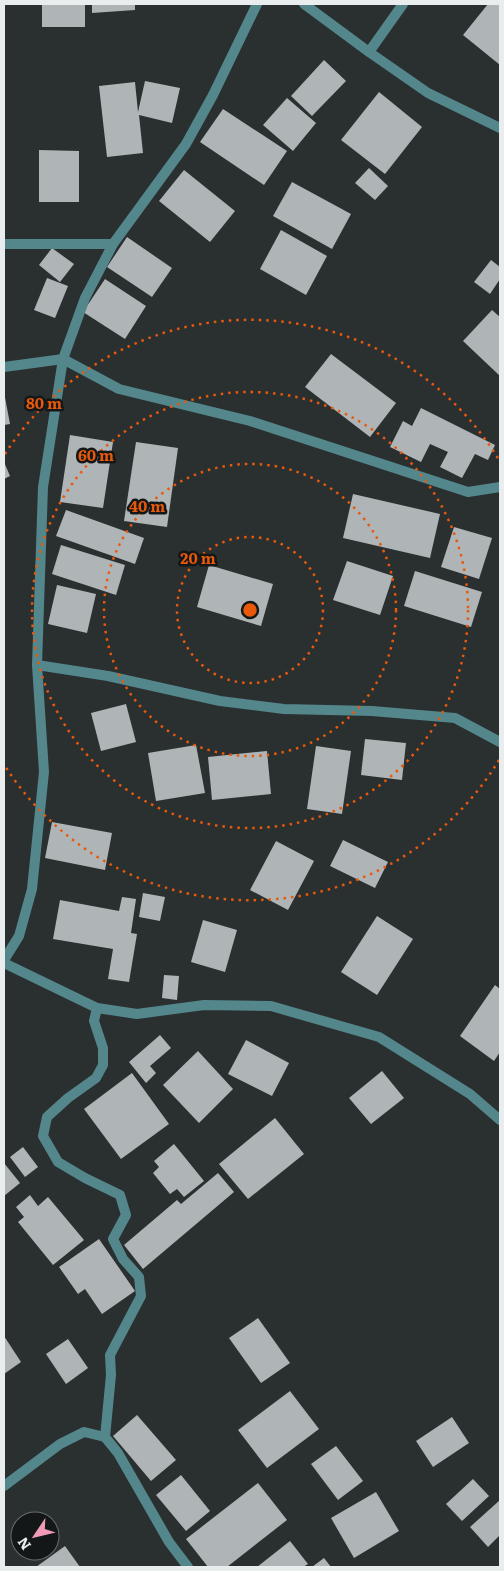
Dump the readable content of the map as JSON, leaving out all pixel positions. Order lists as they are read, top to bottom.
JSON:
{
  "north": "bottom left",
  "rings": [
    "80 m",
    "60 m",
    "40 m",
    "20 m"
  ]
}
